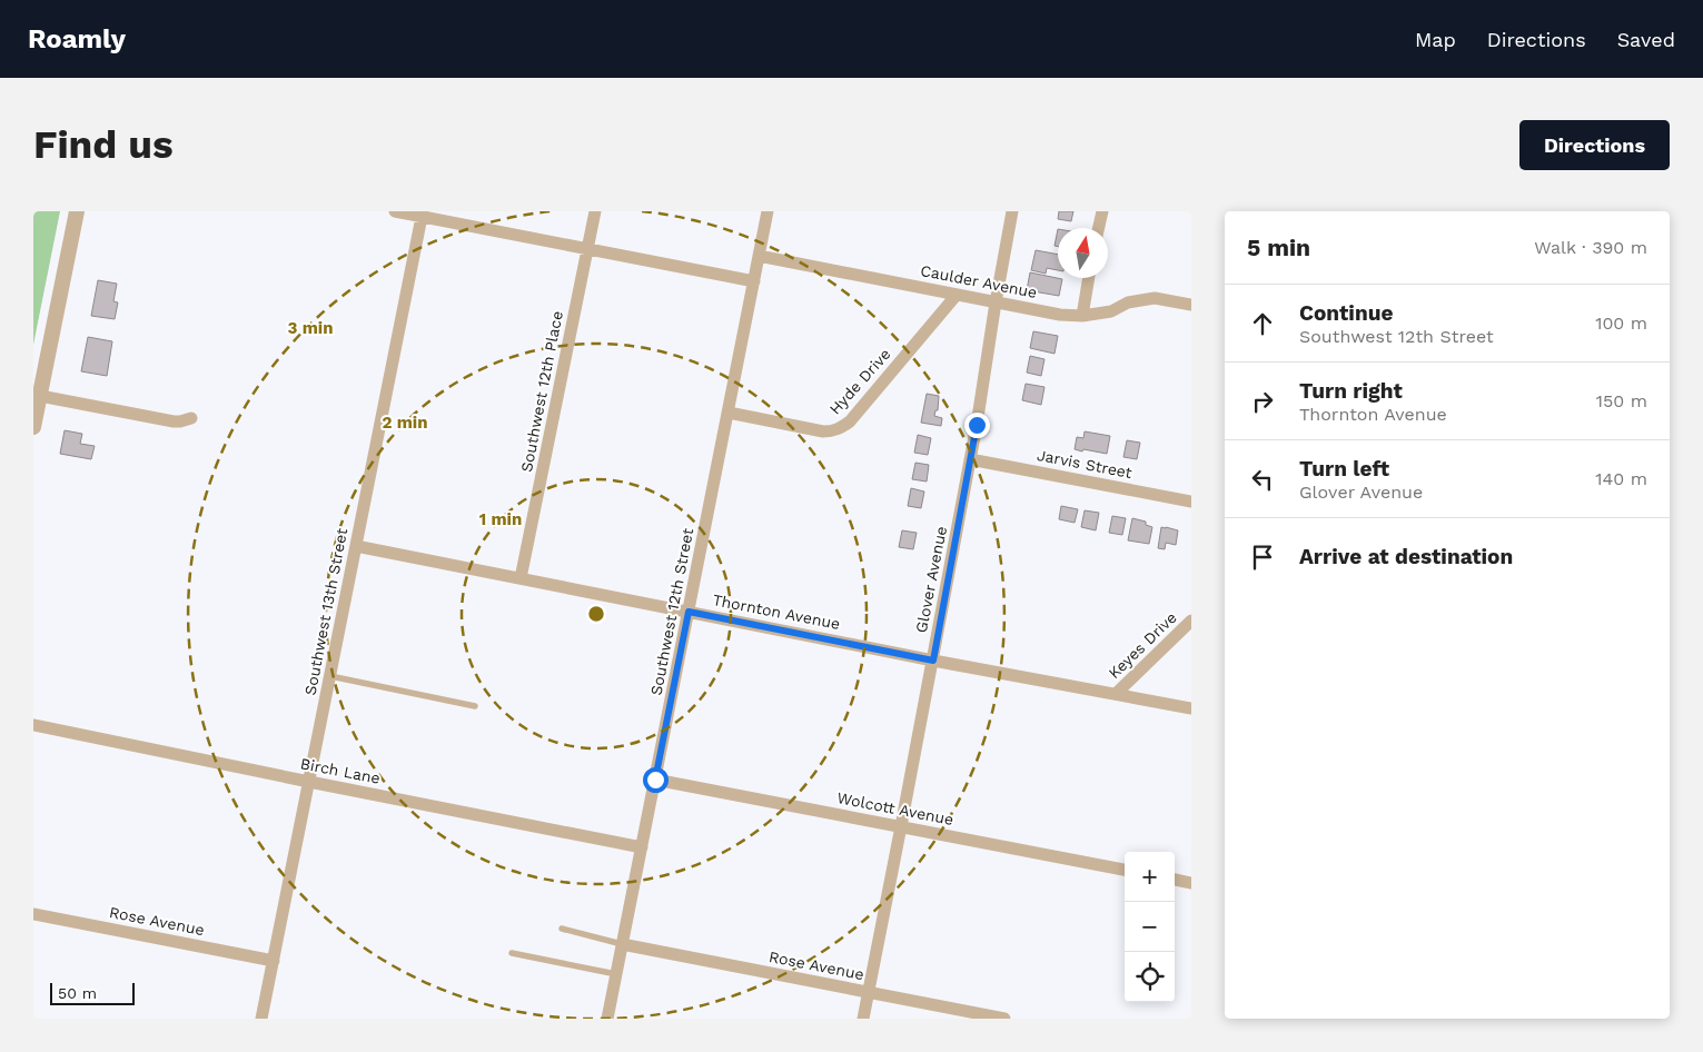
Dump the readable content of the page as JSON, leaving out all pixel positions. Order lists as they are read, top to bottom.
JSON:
{
  "streets": {
    "street": [
      "Caulder Avenue",
      "Hyde Drive",
      "Southwest 12th Place",
      "Jarvis Street",
      "Glover Avenue",
      "Southwest 13th Street",
      "Southwest 12th Street",
      "Thornton Avenue",
      "Keyes Drive",
      "Birch Lane",
      "Wolcott Avenue",
      "Rose Avenue"
    ]
  },
  "crossings": [
    ["Caulder Avenue", "Hyde Drive"],
    ["Caulder Avenue", "Glover Avenue"],
    ["Caulder Avenue", "Southwest 12th Street"],
    ["Hyde Drive", "Southwest 12th Street"],
    ["Southwest 12th Place", "Thornton Avenue"],
    ["Jarvis Street", "Glover Avenue"],
    ["Glover Avenue", "Thornton Avenue"],
    ["Glover Avenue", "Wolcott Avenue"],
    ["Glover Avenue", "Rose Avenue"],
    ["Southwest 13th Street", "Thornton Avenue"],
    ["Southwest 13th Street", "Birch Lane"],
    ["Southwest 13th Street", "Rose Avenue"],
    ["Southwest 12th Street", "Thornton Avenue"],
    ["Southwest 12th Street", "Birch Lane"],
    ["Southwest 12th Street", "Wolcott Avenue"],
    ["Southwest 12th Street", "Rose Avenue"],
    ["Thornton Avenue", "Keyes Drive"]
  ],
  "scale_bar": "50 m",
  "north": "top",
  "page": {
    "header": "Roamly",
    "nav": ["Map", "Directions", "Saved"],
    "buttons": "Directions",
    "title": "Find us",
    "heading": ["5 min", "Walk · 390 m"],
    "list": [
      ["Continue", "Southwest 12th Street", "100 m"],
      ["Turn right", "Thornton Avenue", "150 m"],
      ["Turn left", "Glover Avenue", "140 m"],
      "Arrive at destination"
    ],
    "map_buttons": ["+", "−"],
    "scale": "50 m"
  },
  "rings": ["3 min", "2 min", "1 min"]
}
